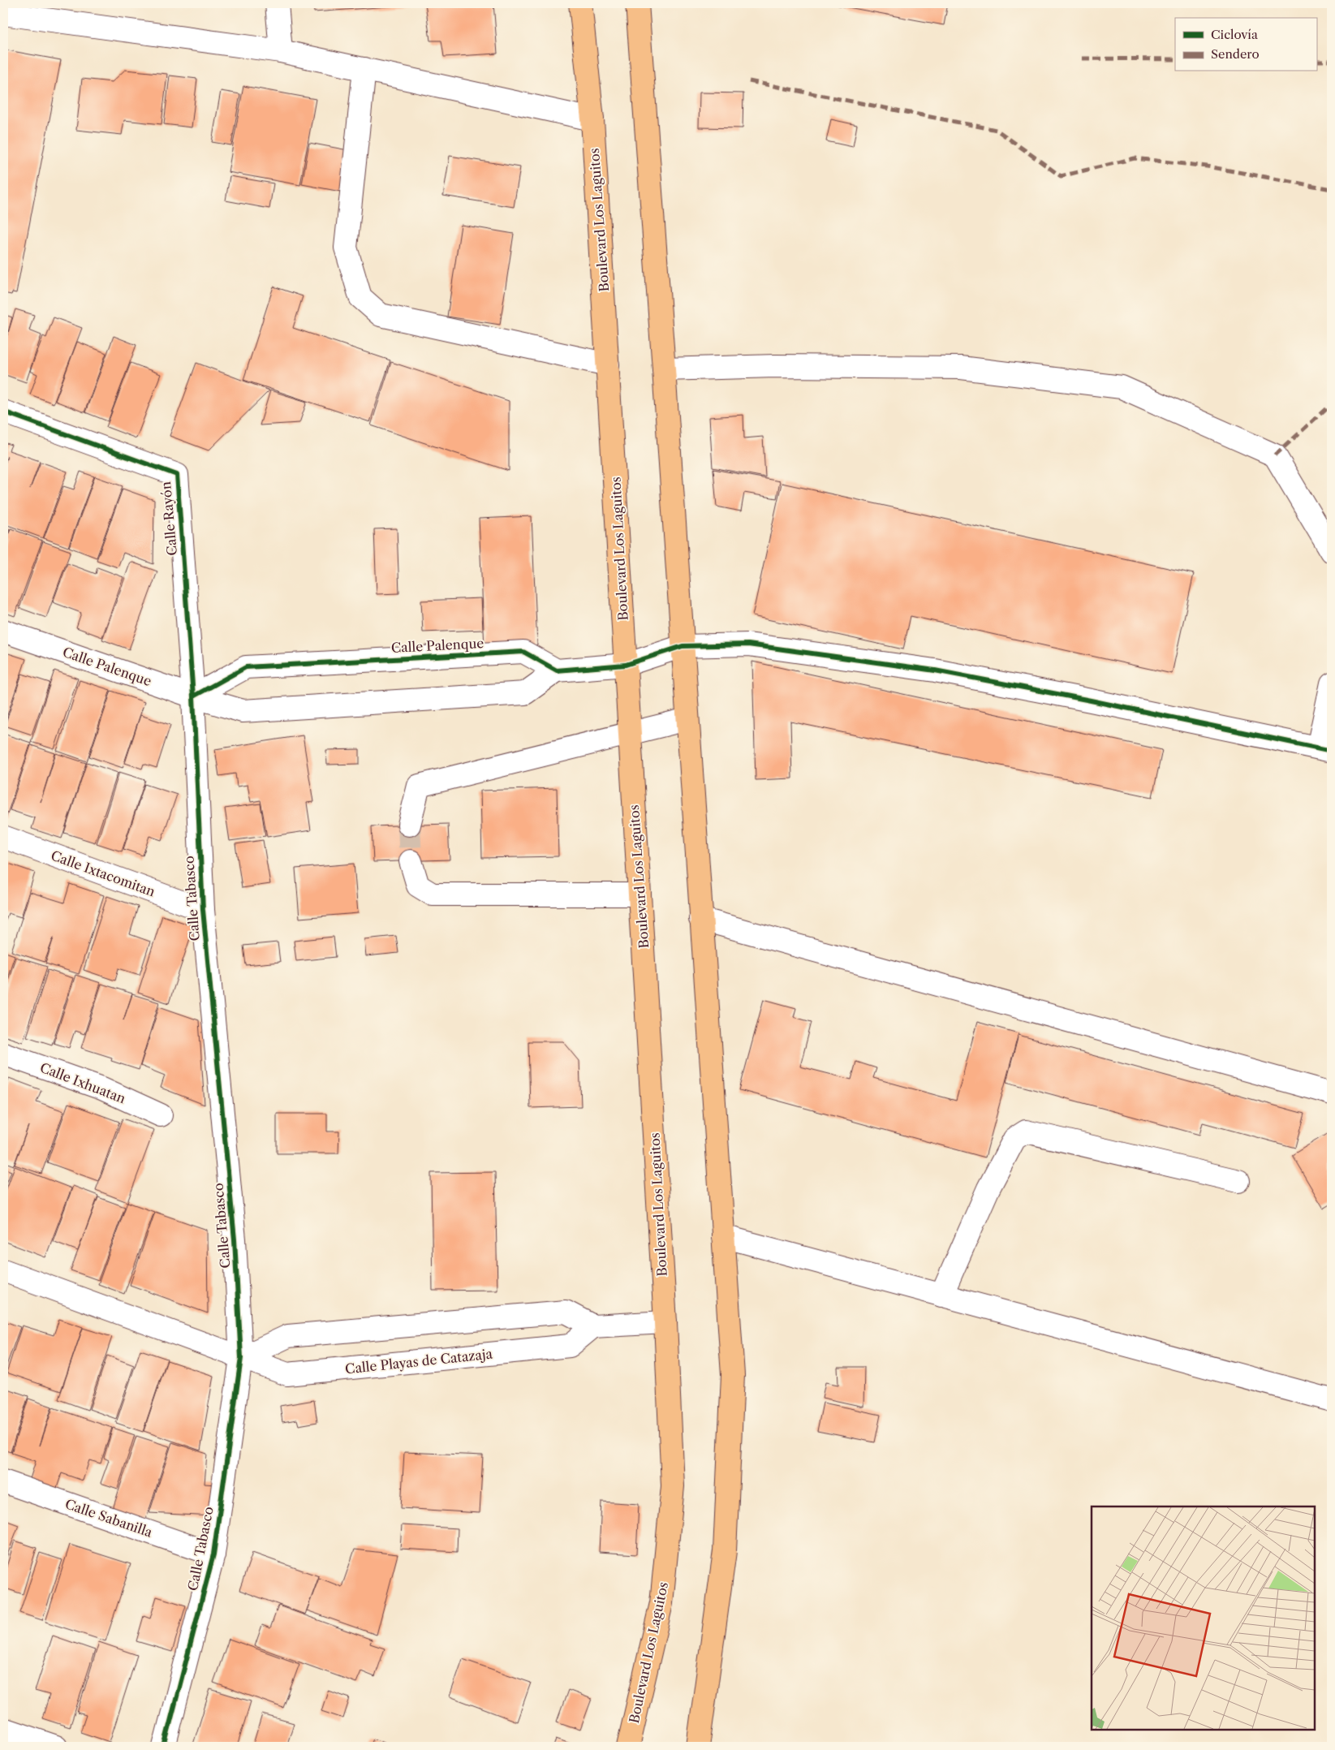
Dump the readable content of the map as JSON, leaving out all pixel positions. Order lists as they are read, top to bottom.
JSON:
{
  "streets": {
    "main road": ["Boulevard Los Laguitos"],
    "street": [
      "Calle Rayón",
      "Calle Palenque",
      "Calle Ixtacomitan",
      "Calle Tabasco",
      "Calle Ixhuatan",
      "Calle Playas de Catazaja",
      "Calle Sabanilla"
    ]
  },
  "crossings": [
    ["Calle Rayón", "Calle Palenque"],
    ["Calle Rayón", "Calle Tabasco"],
    ["Calle Palenque", "Calle Tabasco"],
    ["Calle Ixtacomitan", "Calle Tabasco"],
    ["Calle Tabasco", "Calle Playas de Catazaja"],
    ["Calle Tabasco", "Calle Sabanilla"]
  ],
  "legend": ["Ciclovía", "Sendero"]
}
